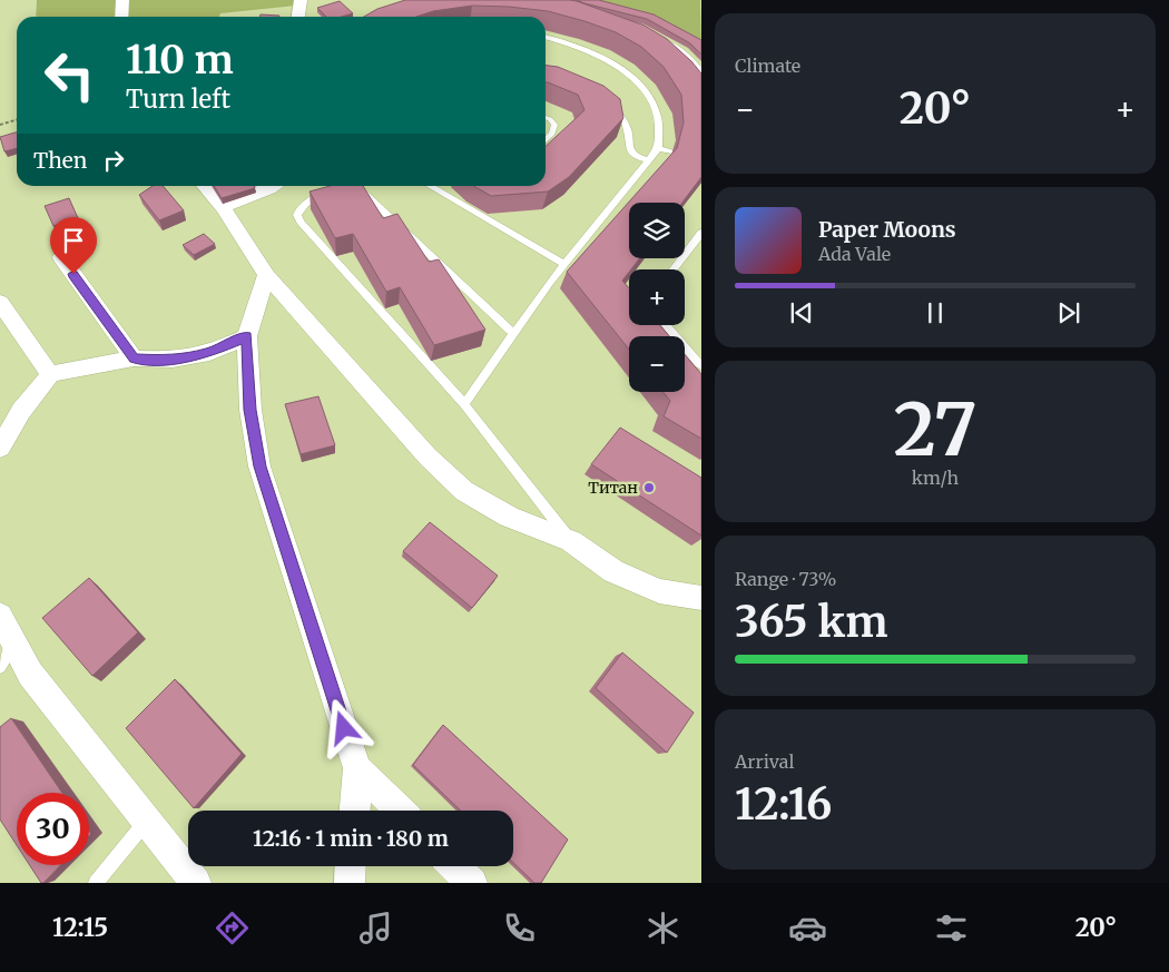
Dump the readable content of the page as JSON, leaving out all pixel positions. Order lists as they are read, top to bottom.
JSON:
{
  "places": ["Титан"],
  "page": {
    "tile": [
      "Climate",
      ["27", "km/h"],
      ["Range · 73%", "365 km"],
      ["Arrival", "12:16"]
    ],
    "turn": ["110 m", "Turn left"],
    "heat": ["−", "20°", "+"],
    "then": "Then",
    "map_buttons": ["+", "−"],
    "song": ["Paper Moons", "Ada Vale"],
    "limit": "30",
    "trip": "12:16 · 1 min · 180 m",
    "tabs": ["12:15", "20°"]
  }
}
